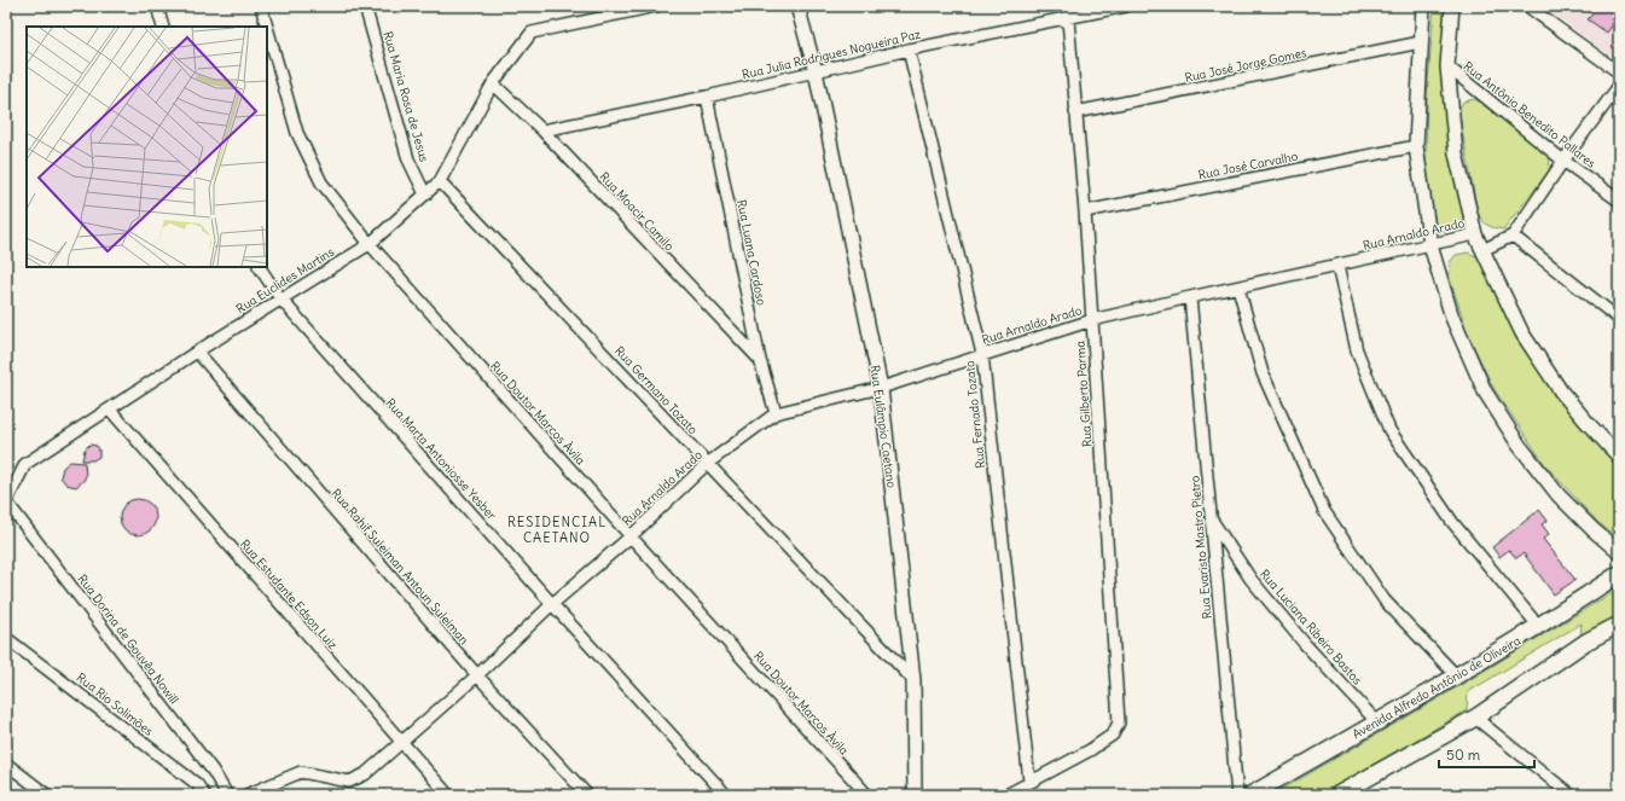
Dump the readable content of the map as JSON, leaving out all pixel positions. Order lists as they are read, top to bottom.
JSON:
{
  "streets": {
    "main road": ["Avenida Alfredo Antônio de Oliveira"],
    "street": [
      "Rua Julia Rodrigues Nogueira Paz",
      "Rua José Jorge Gomes",
      "Rua Maria Rosa de Jesus",
      "Rua Antônio Benedito Pallares",
      "Rua José Carvalho",
      "Rua Moacir Camilo",
      "Rua Arnaldo Arado",
      "Rua Luana Cardoso",
      "Rua Euclides Martins",
      "Rua Germano Tozato",
      "Rua Gilberto Parma",
      "Rua Doutor Marcos Àvila",
      "Rua Fernado Tozato",
      "Rua Eulâmpio Caetano",
      "Rua Marta Antoniosse Yesber",
      "Rua Evaristo Mastro Pietro",
      "Rua Rahif Suleiman Antoun Suleiman",
      "Rua Estudante Edson Luiz",
      "Rua Luciana Ribeiro Bastos",
      "Rua Dorina de Gouvêa Nowill",
      "Rua Rio Solimões"
    ]
  },
  "crossings": [
    ["Rua Julia Rodrigues Nogueira Paz", "Rua Moacir Camilo"],
    ["Rua Julia Rodrigues Nogueira Paz", "Rua Luana Cardoso"],
    ["Rua Julia Rodrigues Nogueira Paz", "Rua Gilberto Parma"],
    ["Rua Julia Rodrigues Nogueira Paz", "Rua Fernado Tozato"],
    ["Rua Julia Rodrigues Nogueira Paz", "Rua Eulâmpio Caetano"],
    ["Rua José Jorge Gomes", "Rua Gilberto Parma"],
    ["Rua Maria Rosa de Jesus", "Rua Euclides Martins"],
    ["Rua José Carvalho", "Rua Gilberto Parma"],
    ["Rua Moacir Camilo", "Rua Luana Cardoso"],
    ["Rua Moacir Camilo", "Rua Euclides Martins"],
    ["Rua Arnaldo Arado", "Rua Luana Cardoso"],
    ["Rua Arnaldo Arado", "Rua Germano Tozato"],
    ["Rua Arnaldo Arado", "Rua Gilberto Parma"],
    ["Rua Arnaldo Arado", "Rua Doutor Marcos Àvila"],
    ["Rua Arnaldo Arado", "Rua Fernado Tozato"],
    ["Rua Arnaldo Arado", "Rua Eulâmpio Caetano"],
    ["Rua Arnaldo Arado", "Rua Marta Antoniosse Yesber"],
    ["Rua Arnaldo Arado", "Rua Evaristo Mastro Pietro"],
    ["Rua Arnaldo Arado", "Rua Rahif Suleiman Antoun Suleiman"],
    ["Rua Arnaldo Arado", "Rua Estudante Edson Luiz"],
    ["Rua Euclides Martins", "Rua Germano Tozato"],
    ["Rua Euclides Martins", "Rua Doutor Marcos Àvila"],
    ["Rua Euclides Martins", "Rua Marta Antoniosse Yesber"],
    ["Rua Euclides Martins", "Rua Rahif Suleiman Antoun Suleiman"],
    ["Rua Euclides Martins", "Rua Estudante Edson Luiz"],
    ["Rua Euclides Martins", "Rua Dorina de Gouvêa Nowill"],
    ["Rua Germano Tozato", "Rua Eulâmpio Caetano"],
    ["Rua Gilberto Parma", "Rua Fernado Tozato"],
    ["Rua Evaristo Mastro Pietro", "Rua Luciana Ribeiro Bastos"],
    ["Rua Luciana Ribeiro Bastos", "Avenida Alfredo Antônio de Oliveira"]
  ],
  "districts": ["RESIDENCIAL CAETANO"],
  "scale_bar": "50 m"
}
